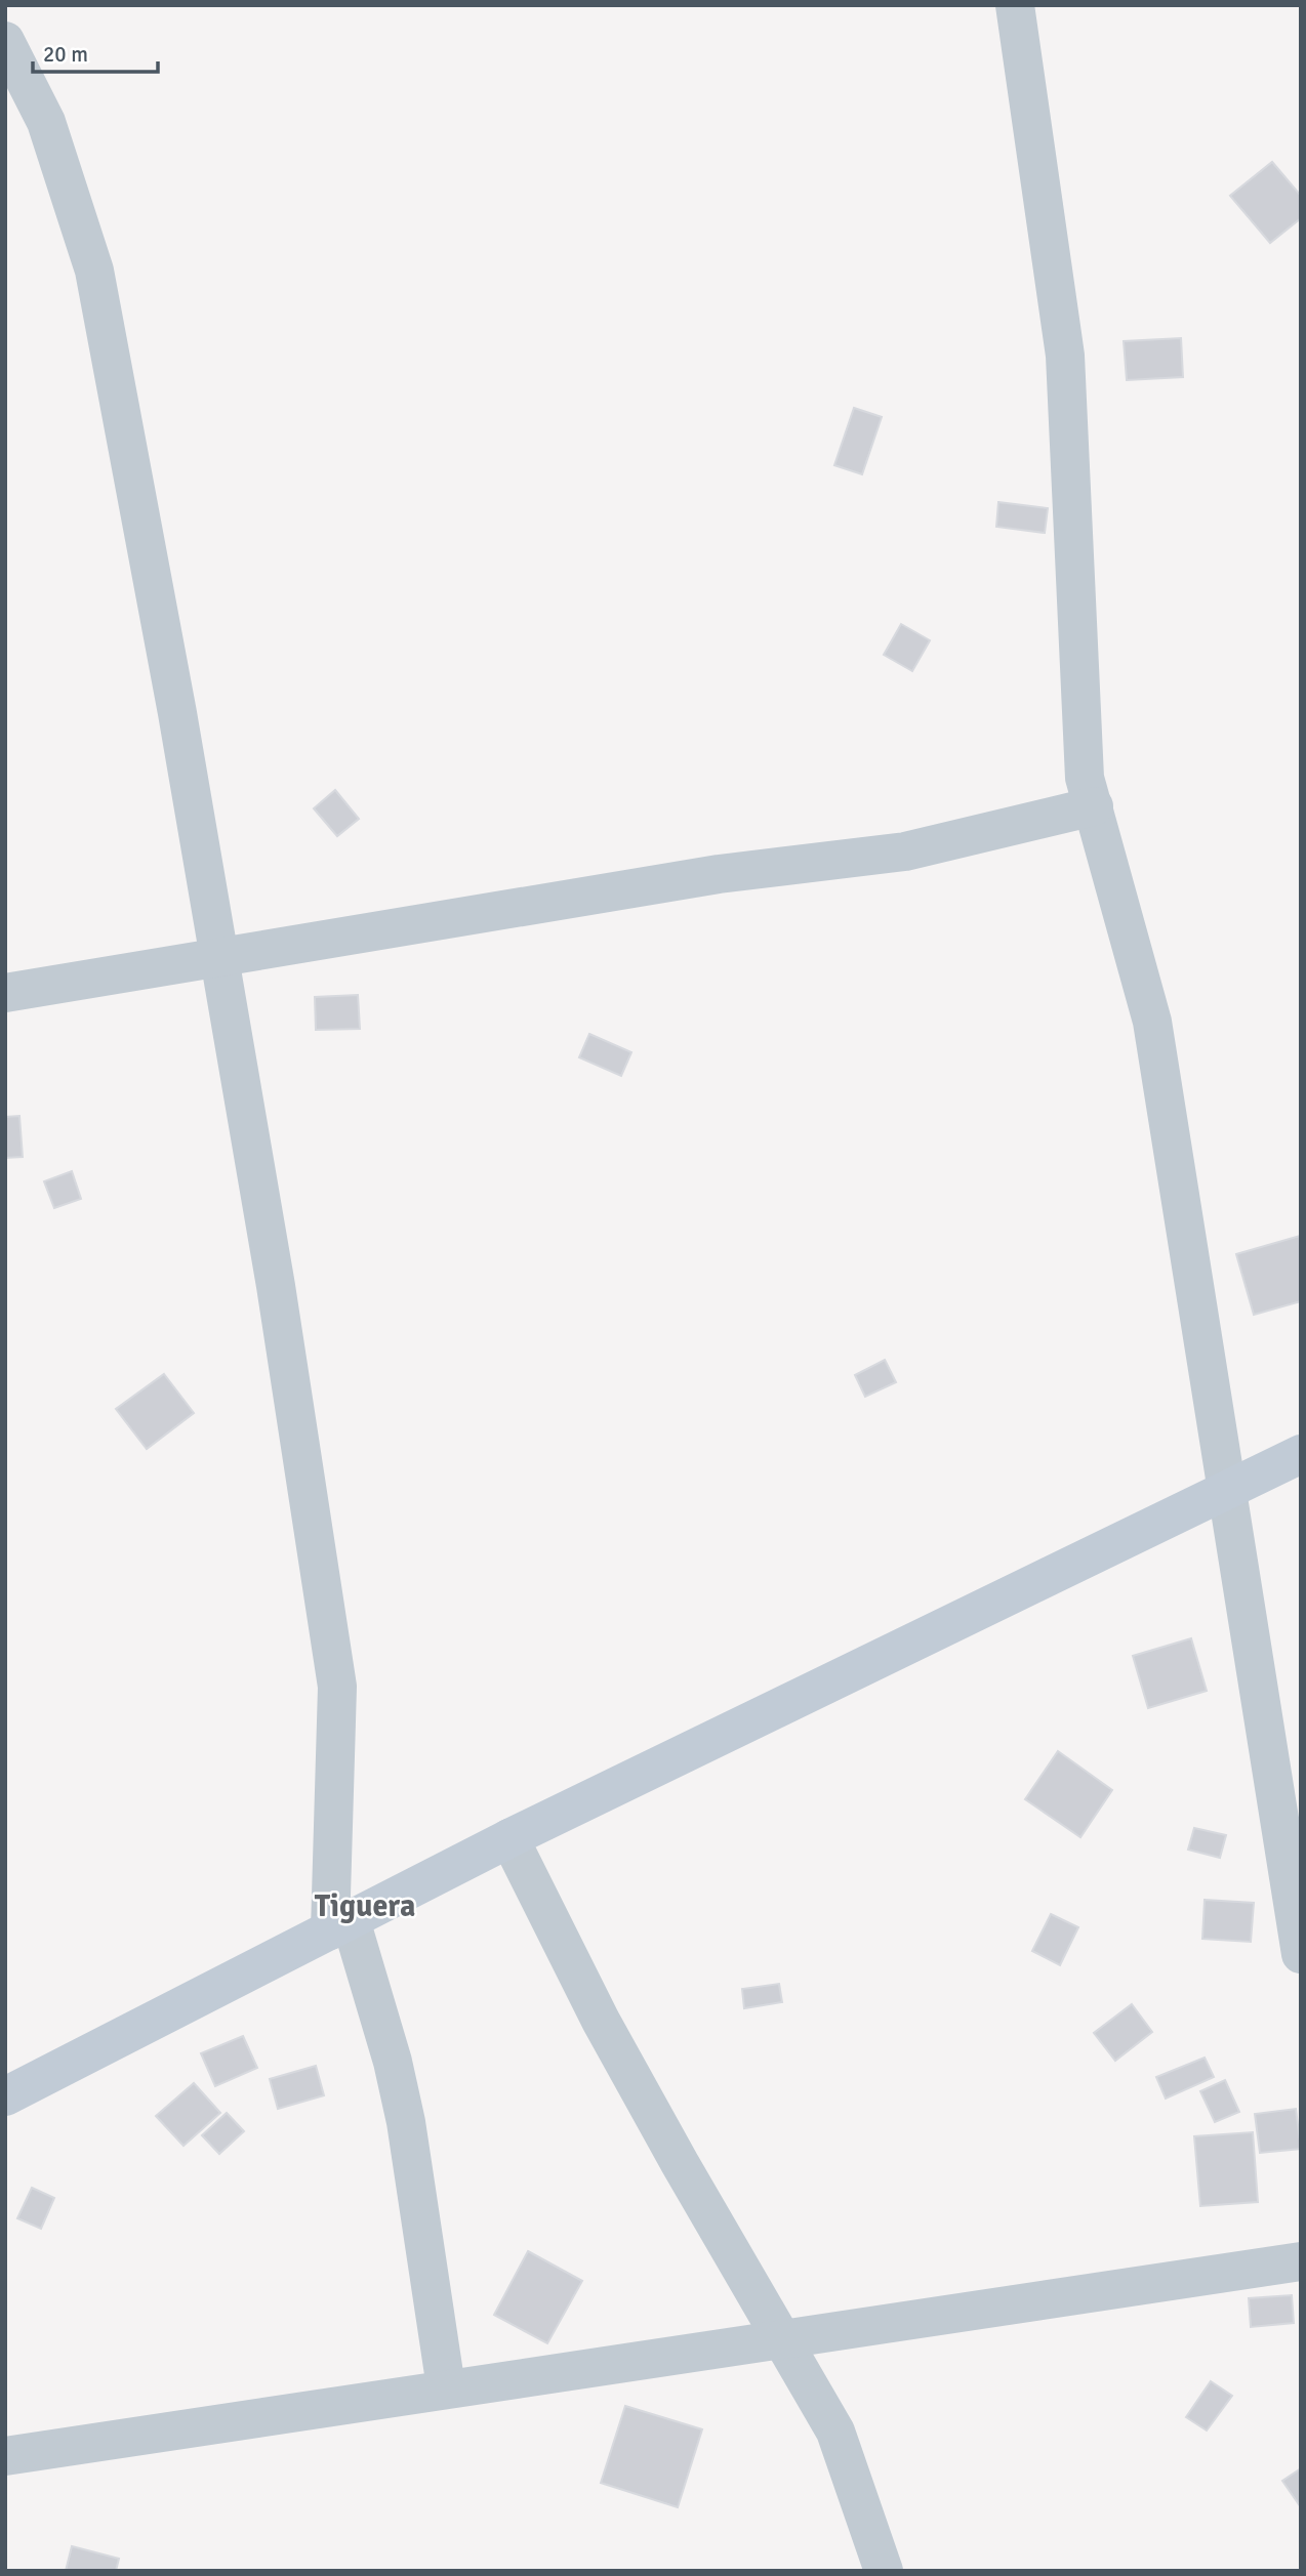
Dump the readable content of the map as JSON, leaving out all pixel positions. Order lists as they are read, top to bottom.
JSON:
{
  "districts": ["Tiguera"],
  "scale_bar": "20 m"
}
